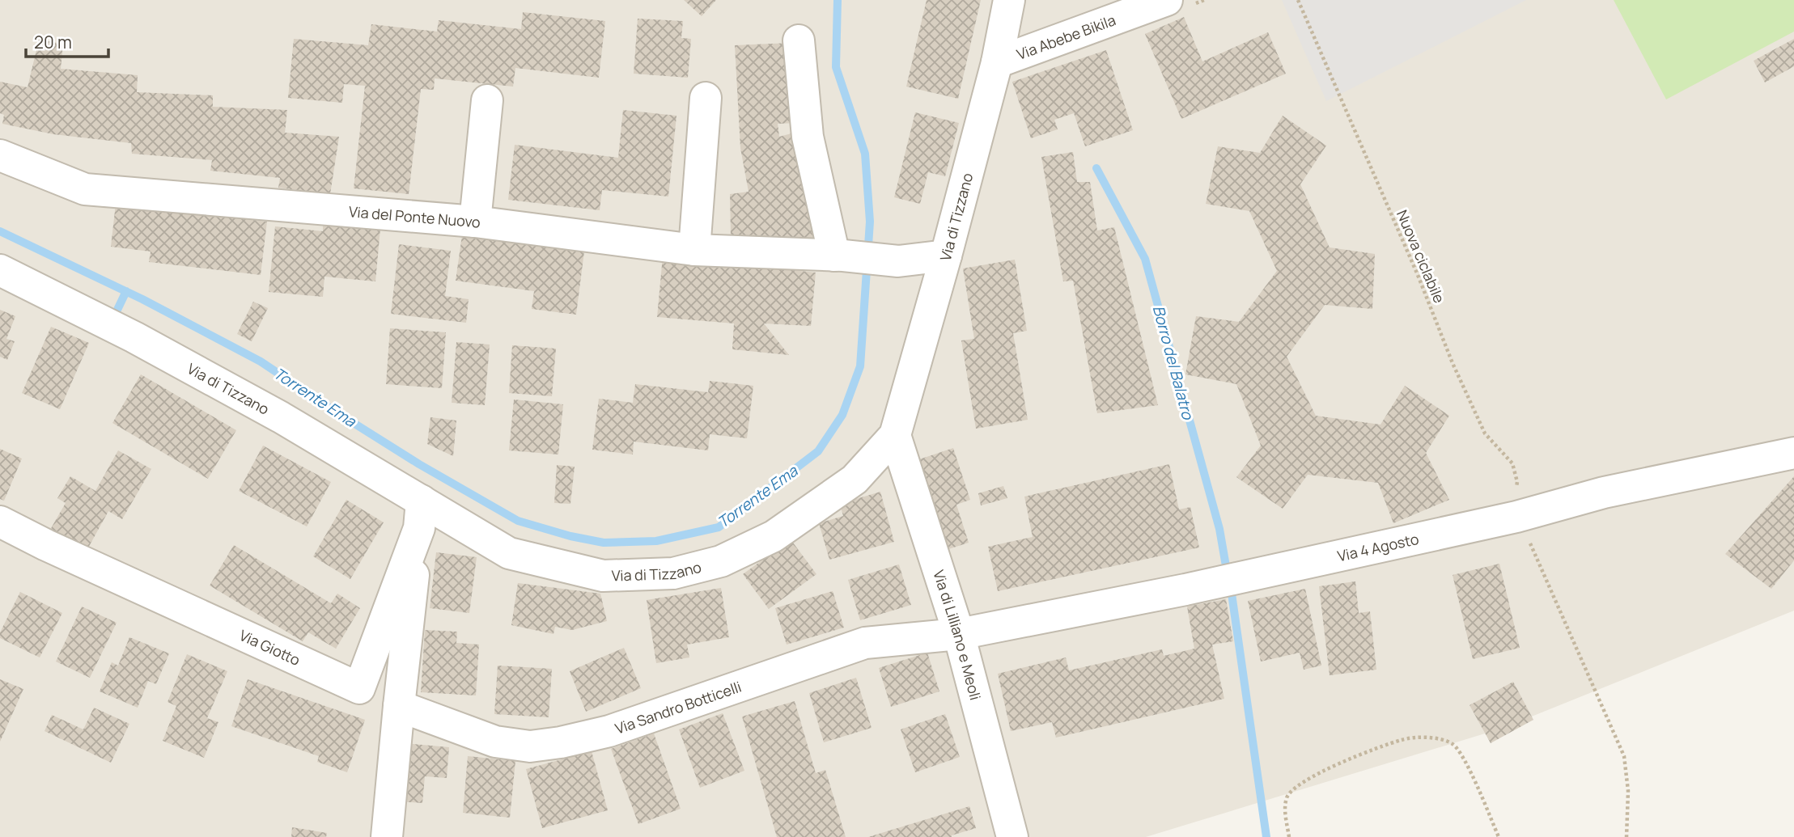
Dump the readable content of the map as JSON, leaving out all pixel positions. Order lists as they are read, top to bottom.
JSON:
{
  "streets": {
    "street": [
      "Via Abebe Bikila",
      "Via di Tizzano",
      "Via del Ponte Nuovo",
      "Via 4 Agosto",
      "Via di Lilliano e Meoli",
      "Via Giotto",
      "Via Sandro Botticelli"
    ],
    "path": ["Nuova ciclabile"]
  },
  "crossings": [
    ["Via Abebe Bikila", "Via di Tizzano"],
    ["Via di Tizzano", "Via del Ponte Nuovo"],
    ["Via di Tizzano", "Via di Lilliano e Meoli"],
    ["Via di Tizzano", "Via Giotto"],
    ["Nuova ciclabile", "Via 4 Agosto"],
    ["Via 4 Agosto", "Via di Lilliano e Meoli"],
    ["Via 4 Agosto", "Via Sandro Botticelli"],
    ["Via di Lilliano e Meoli", "Via Sandro Botticelli"]
  ],
  "water": ["Borro del Balatro", "Torrente Ema"],
  "scale_bar": "20 m"
}
